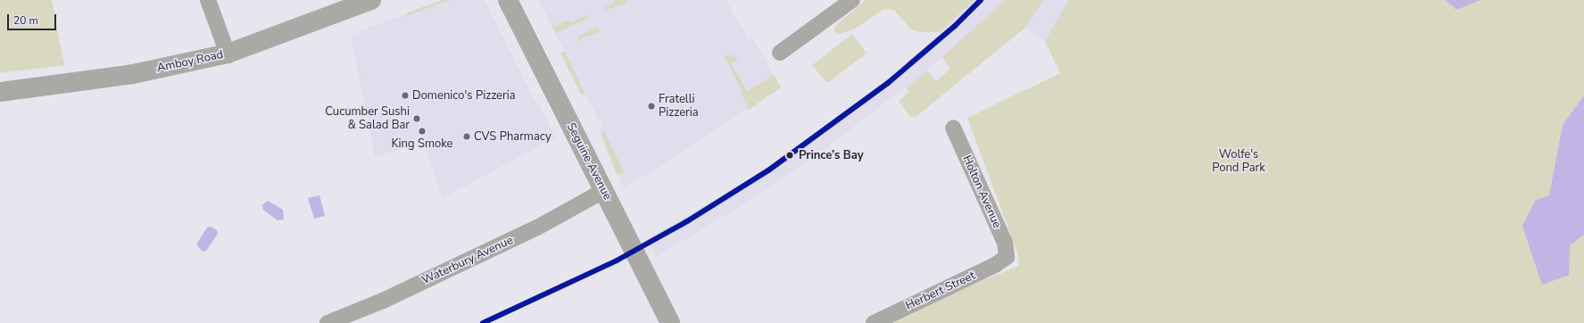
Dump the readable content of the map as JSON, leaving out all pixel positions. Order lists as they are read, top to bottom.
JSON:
{
  "streets": {
    "main road": ["Amboy Road", "Seguine Avenue"],
    "street": ["Holton Avenue", "Waterbury Avenue", "Herbert Street"]
  },
  "crossings": [
    ["Seguine Avenue", "Waterbury Avenue"],
    ["Holton Avenue", "Herbert Street"]
  ],
  "parks": ["Wolfe's Pond Park"],
  "places": [
    "Domenico's Pizzeria",
    "Fratelli Pizzeria",
    "Cucumber Sushi & Salad Bar",
    "King Smoke",
    "CVS Pharmacy",
    "Prince’s Bay"
  ],
  "scale_bar": "20 m"
}
